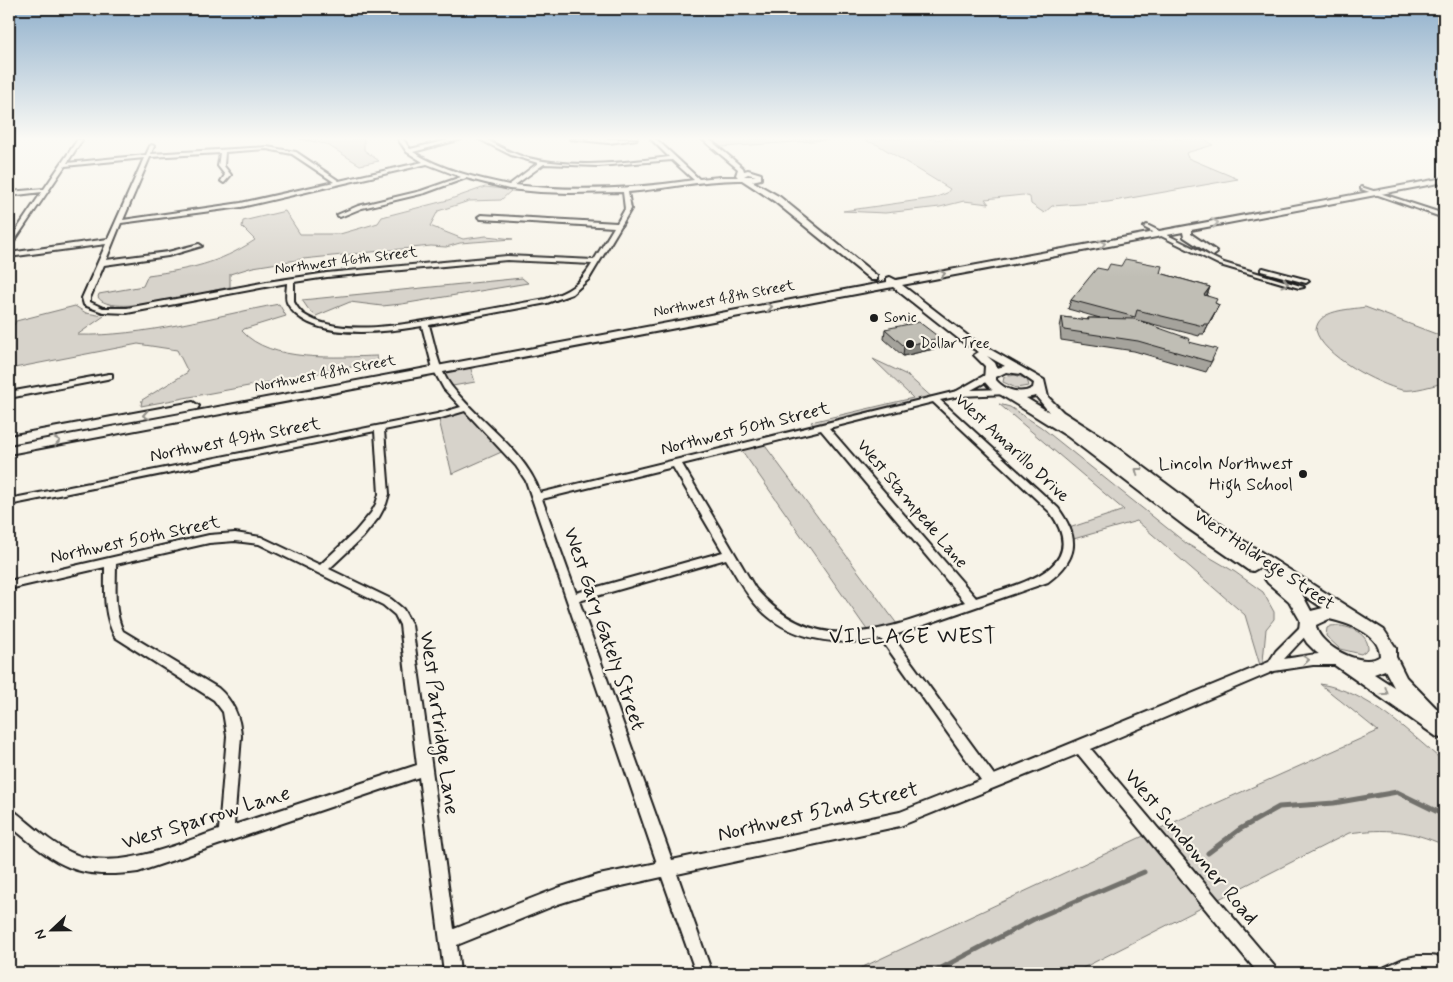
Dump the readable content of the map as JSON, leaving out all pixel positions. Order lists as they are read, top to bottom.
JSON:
{
  "streets": {
    "main road": ["Northwest 48th Street", "West Holdrege Street"],
    "street": [
      "Northwest 46th Street",
      "Northwest 50th Street",
      "Northwest 49th Street",
      "West Amarillo Drive",
      "West Stampede Lane",
      "West Gary Gately Street",
      "West Partridge Lane",
      "Northwest 52nd Street",
      "West Sparrow Lane",
      "West Sundowner Road"
    ]
  },
  "crossings": [
    ["Northwest 48th Street", "West Gary Gately Street"],
    ["Northwest 50th Street", "West Amarillo Drive"],
    ["Northwest 50th Street", "West Stampede Lane"],
    ["Northwest 50th Street", "West Holdrege Street"],
    ["Northwest 50th Street", "West Gary Gately Street"],
    ["Northwest 50th Street", "West Partridge Lane"],
    ["Northwest 49th Street", "West Gary Gately Street"],
    ["West Amarillo Drive", "West Stampede Lane"],
    ["West Holdrege Street", "Northwest 52nd Street"],
    ["West Gary Gately Street", "Northwest 52nd Street"],
    ["West Partridge Lane", "Northwest 52nd Street"],
    ["West Partridge Lane", "West Sparrow Lane"],
    ["Northwest 52nd Street", "West Sundowner Road"]
  ],
  "districts": ["VILLAGE WEST"],
  "places": ["Sonic", "Dollar Tree", "Lincoln Northwest High School"],
  "north": "left"
}
